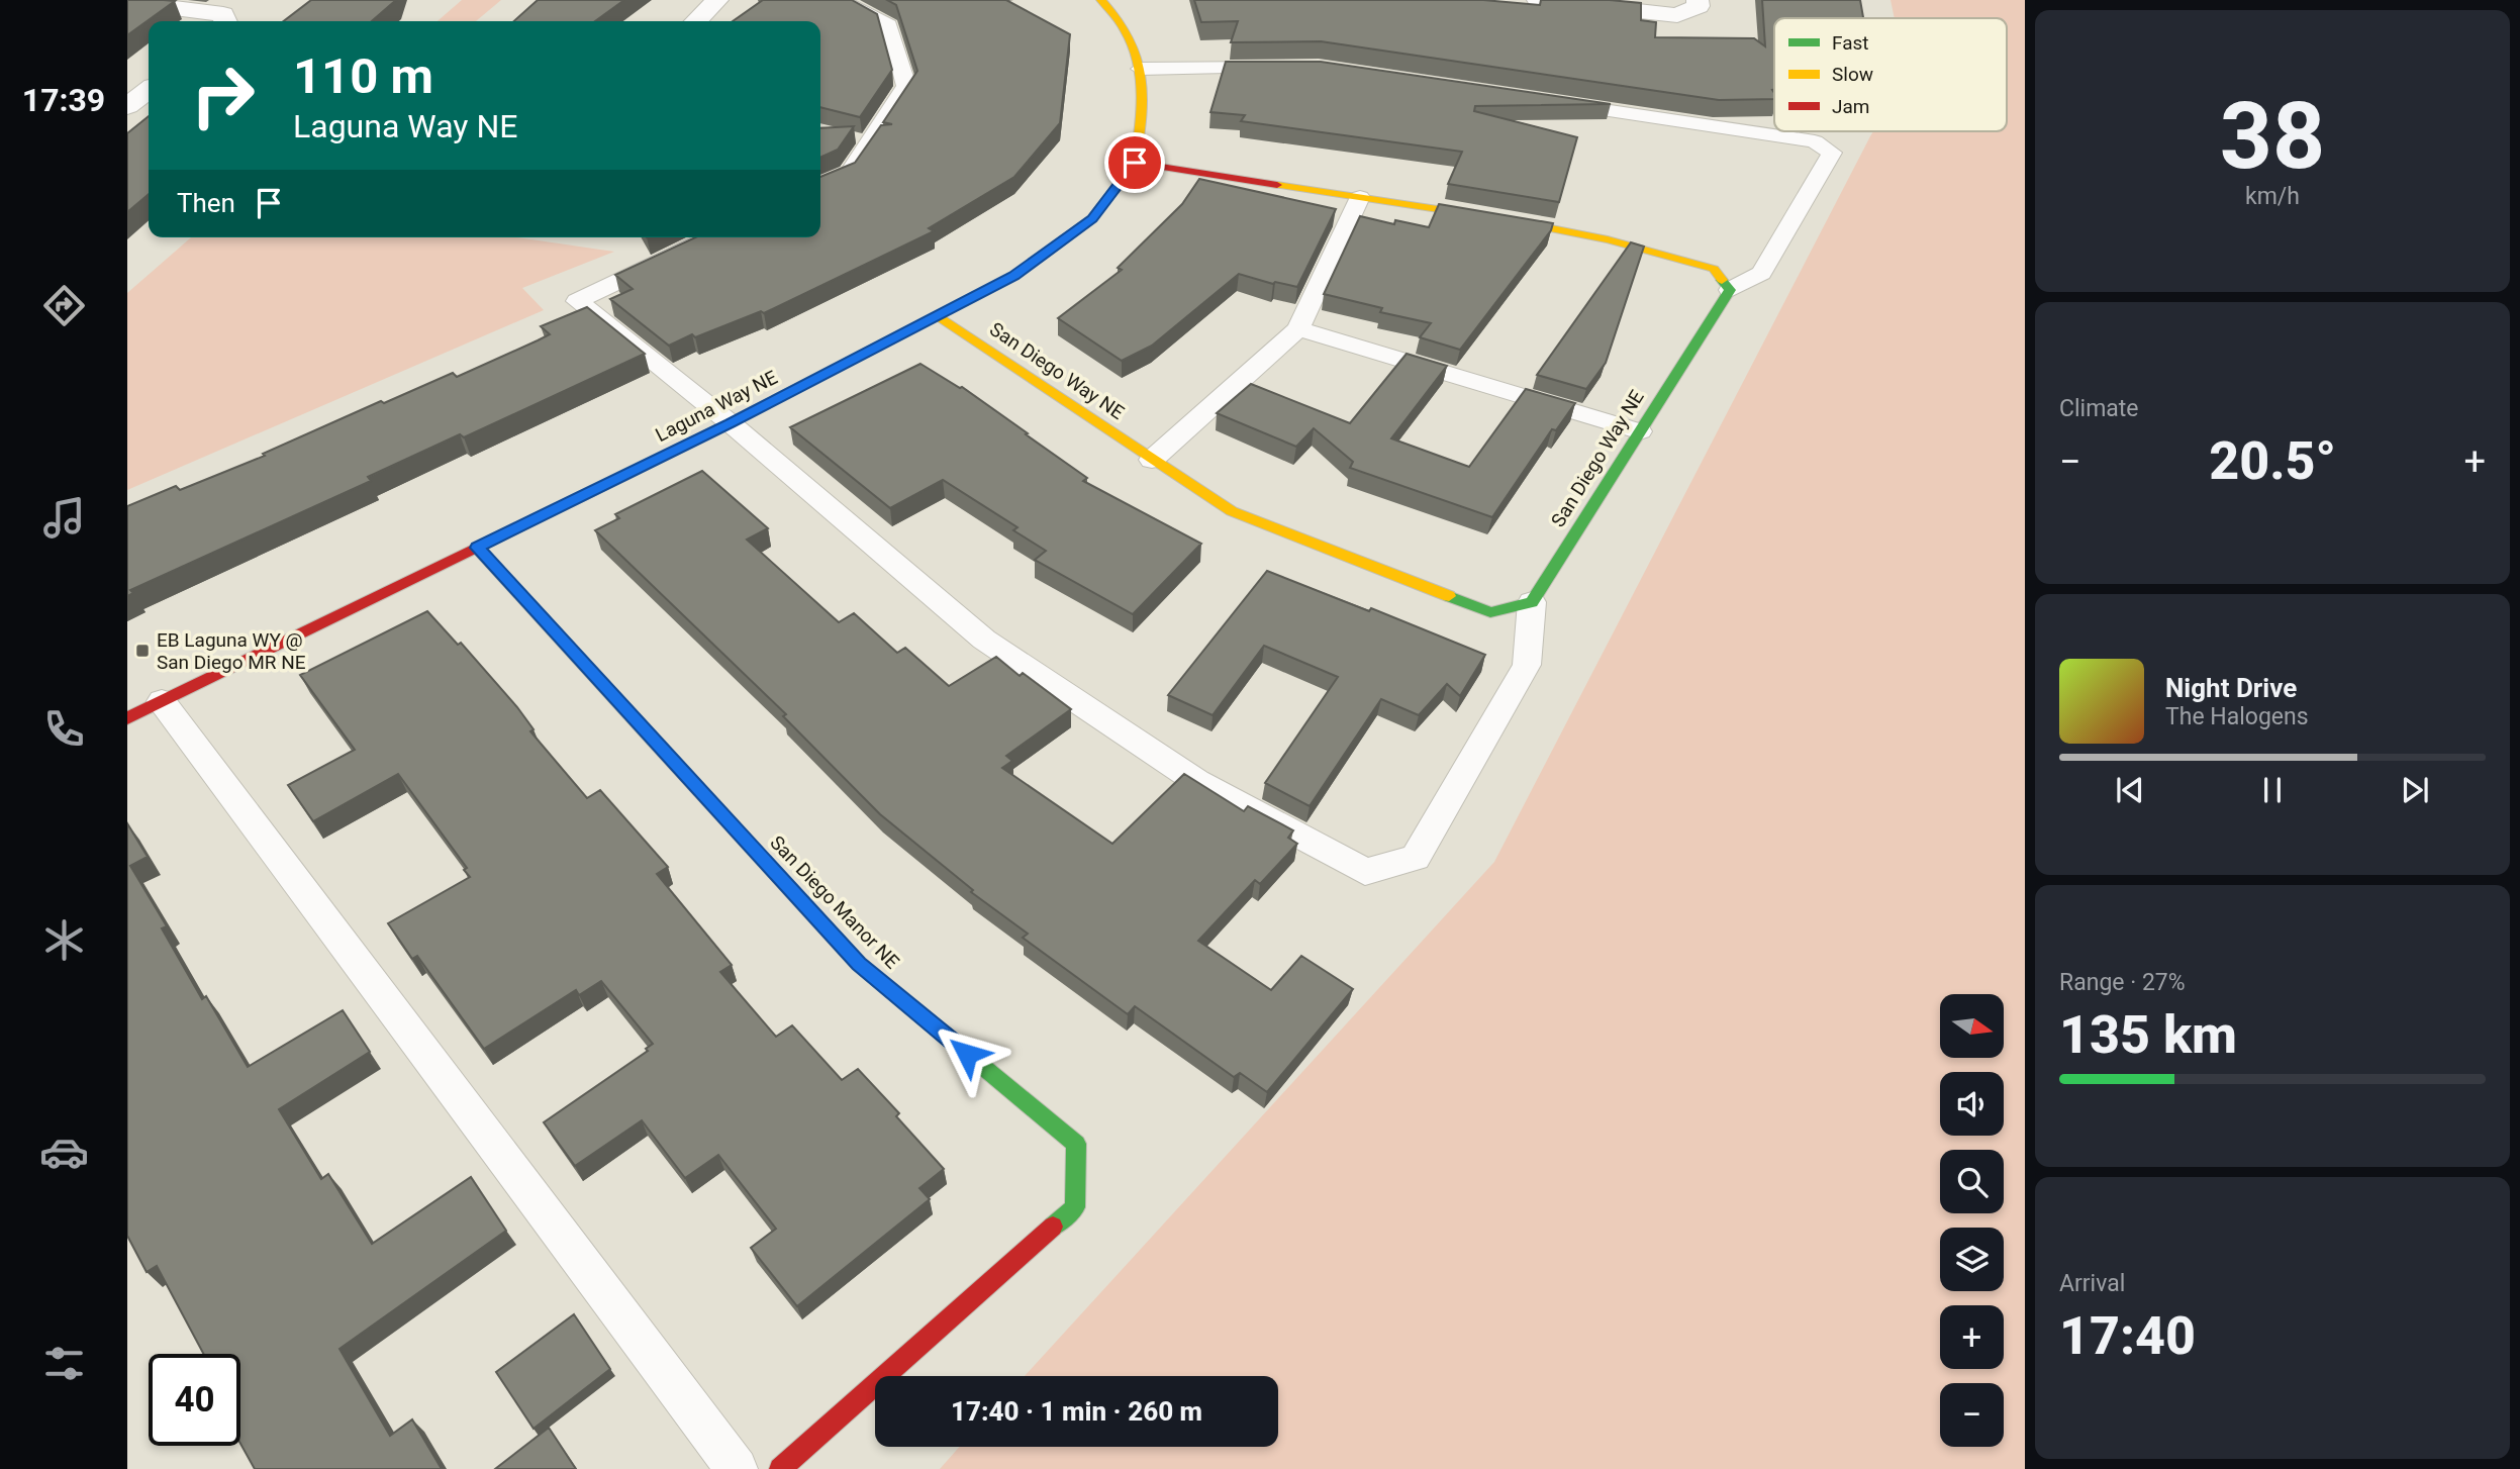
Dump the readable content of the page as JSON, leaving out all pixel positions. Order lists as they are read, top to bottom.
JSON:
{
  "streets": {
    "street": ["San Diego Way NE", "Laguna Way NE", "San Diego Manor NE"]
  },
  "crossings": [
    ["San Diego Way NE", "Laguna Way NE"],
    ["Laguna Way NE", "San Diego Manor NE"]
  ],
  "places": {
    "transit": ["EB Laguna WY @ San Diego MR NE"]
  },
  "legend": ["Fast", "Slow", "Jam"],
  "north": "right",
  "page": {
    "tabs": "17:39",
    "tile": [
      ["38", "km/h"],
      "Climate",
      ["Range · 27%", "135 km"],
      ["Arrival", "17:40"]
    ],
    "turn": ["110 m", "Laguna Way NE"],
    "then": "Then",
    "heat": ["−", "20.5°", "+"],
    "song": ["Night Drive", "The Halogens"],
    "map_buttons": ["+", "−"],
    "limit": "40",
    "trip": "17:40 · 1 min · 260 m"
  }
}
